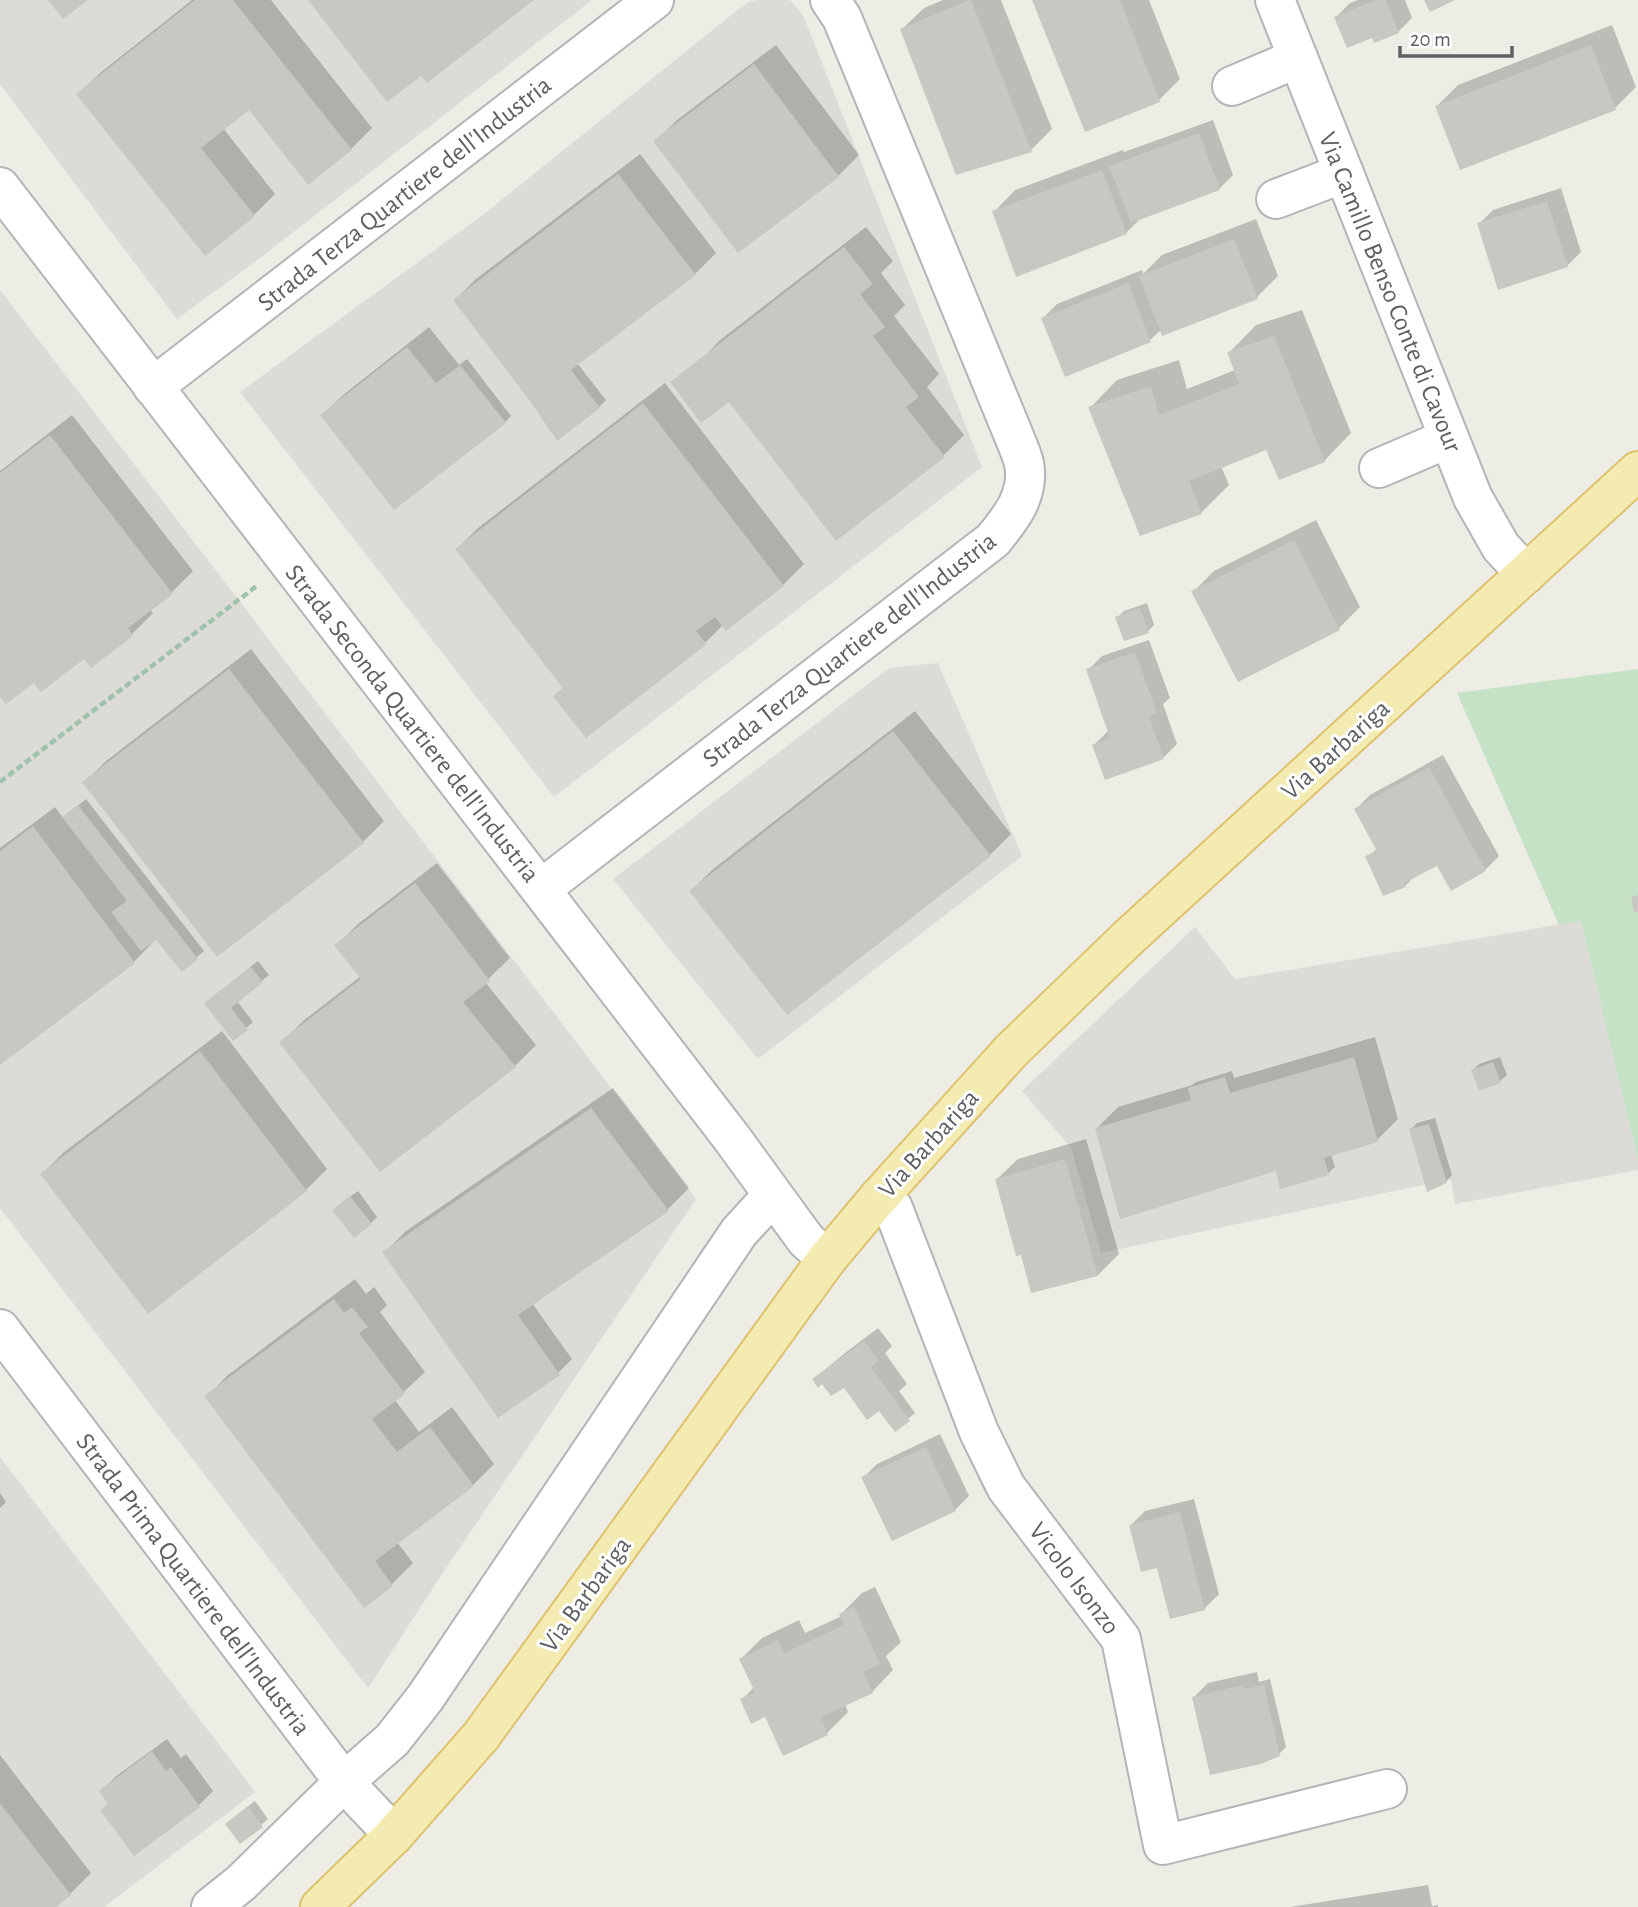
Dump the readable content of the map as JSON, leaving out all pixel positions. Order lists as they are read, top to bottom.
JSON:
{
  "streets": {
    "main road": ["Via Barbariga"],
    "street": [
      "Strada Terza Quartiere dell'Industria",
      "Via Camillo Benso Conte di Cavour",
      "Strada Seconda Quartiere dell'Industria",
      "Vicolo Isonzo",
      "Strada Prima Quartiere dell'Industria"
    ]
  },
  "crossings": [
    ["Strada Terza Quartiere dell'Industria", "Strada Seconda Quartiere dell'Industria"],
    ["Via Camillo Benso Conte di Cavour", "Via Barbariga"],
    ["Strada Seconda Quartiere dell'Industria", "Via Barbariga"],
    ["Via Barbariga", "Vicolo Isonzo"],
    ["Via Barbariga", "Strada Prima Quartiere dell'Industria"]
  ],
  "scale_bar": "20 m"
}
